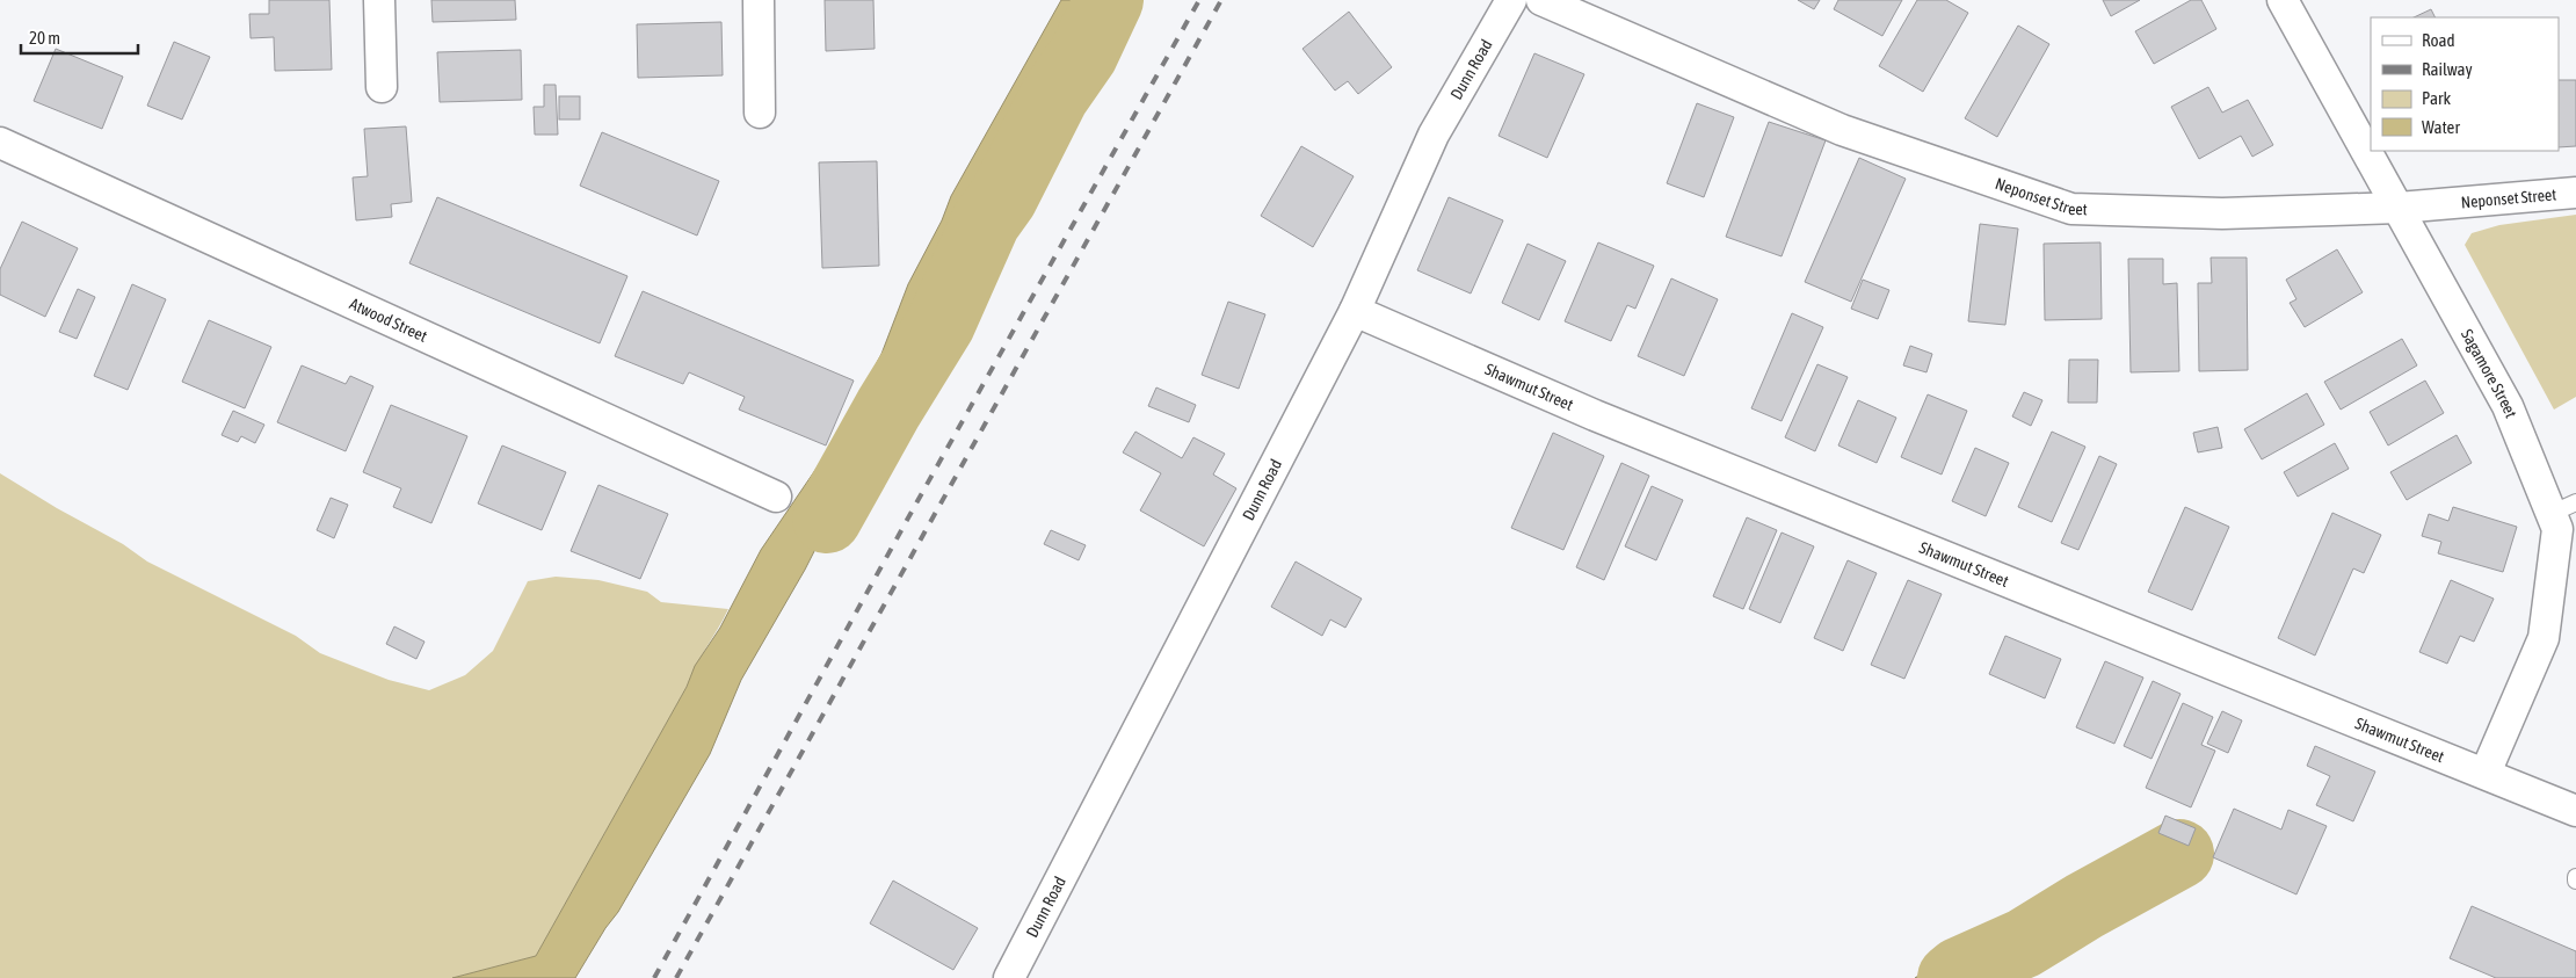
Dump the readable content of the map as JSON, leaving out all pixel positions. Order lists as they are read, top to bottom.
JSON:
{
  "streets": {
    "street": [
      "Dunn Road",
      "Neponset Street",
      "Atwood Street",
      "Sagamore Street",
      "Shawmut Street"
    ]
  },
  "crossings": [
    ["Dunn Road", "Shawmut Street"],
    ["Neponset Street", "Sagamore Street"],
    ["Sagamore Street", "Shawmut Street"]
  ],
  "legend": [
    "Road",
    "Railway",
    "Park",
    "Water"
  ],
  "scale_bar": "20 m"
}
